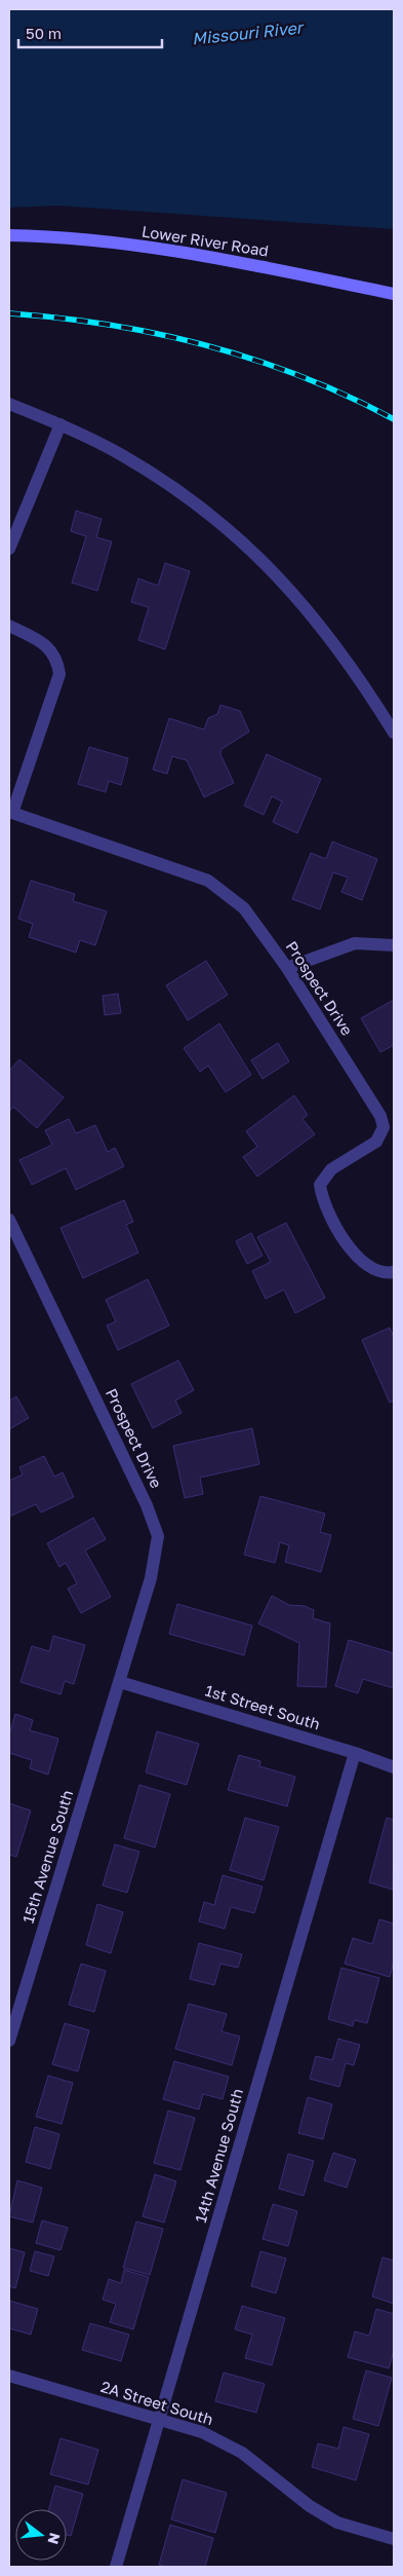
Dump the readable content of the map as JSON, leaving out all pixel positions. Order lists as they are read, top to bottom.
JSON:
{
  "streets": {
    "street": [
      "Lower River Road",
      "Prospect Drive",
      "1st Street South",
      "15th Avenue South",
      "14th Avenue South",
      "2A Street South"
    ]
  },
  "crossings": [
    ["Prospect Drive", "1st Street South"],
    ["Prospect Drive", "15th Avenue South"],
    ["1st Street South", "15th Avenue South"],
    ["1st Street South", "14th Avenue South"],
    ["14th Avenue South", "2A Street South"]
  ],
  "water": ["Missouri River"],
  "scale_bar": "50 m",
  "north": "right"
}
